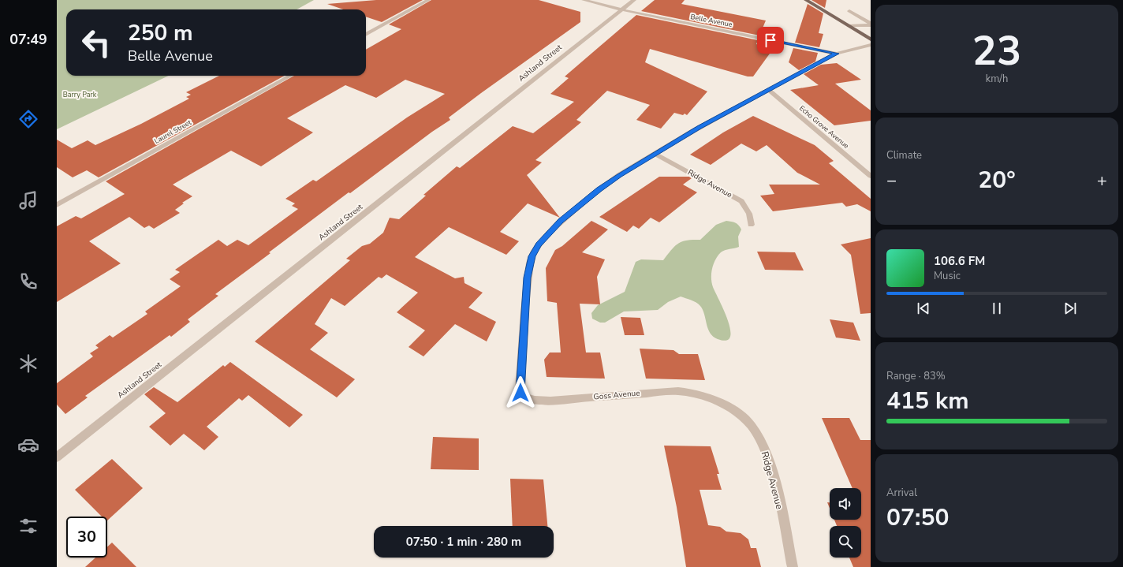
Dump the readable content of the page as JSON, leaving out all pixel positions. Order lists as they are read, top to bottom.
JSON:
{
  "streets": {
    "street": [
      "Belle Avenue",
      "Ashland Street",
      "Echo Grove Avenue",
      "Laurel Street",
      "Ridge Avenue",
      "Goss Avenue"
    ]
  },
  "crossings": [
    ["Belle Avenue", "Ashland Street"],
    ["Ridge Avenue", "Goss Avenue"]
  ],
  "parks": ["Barry Park"],
  "page": {
    "tabs": "07:49",
    "tile": [
      ["23", "km/h"],
      "Climate",
      ["Range · 83%", "415 km"],
      ["Arrival", "07:50"]
    ],
    "turn": ["250 m", "Belle Avenue"],
    "heat": ["−", "20°", "+"],
    "song": ["106.6 FM", "Music"],
    "limit": "30",
    "trip": "07:50 · 1 min · 280 m"
  }
}
